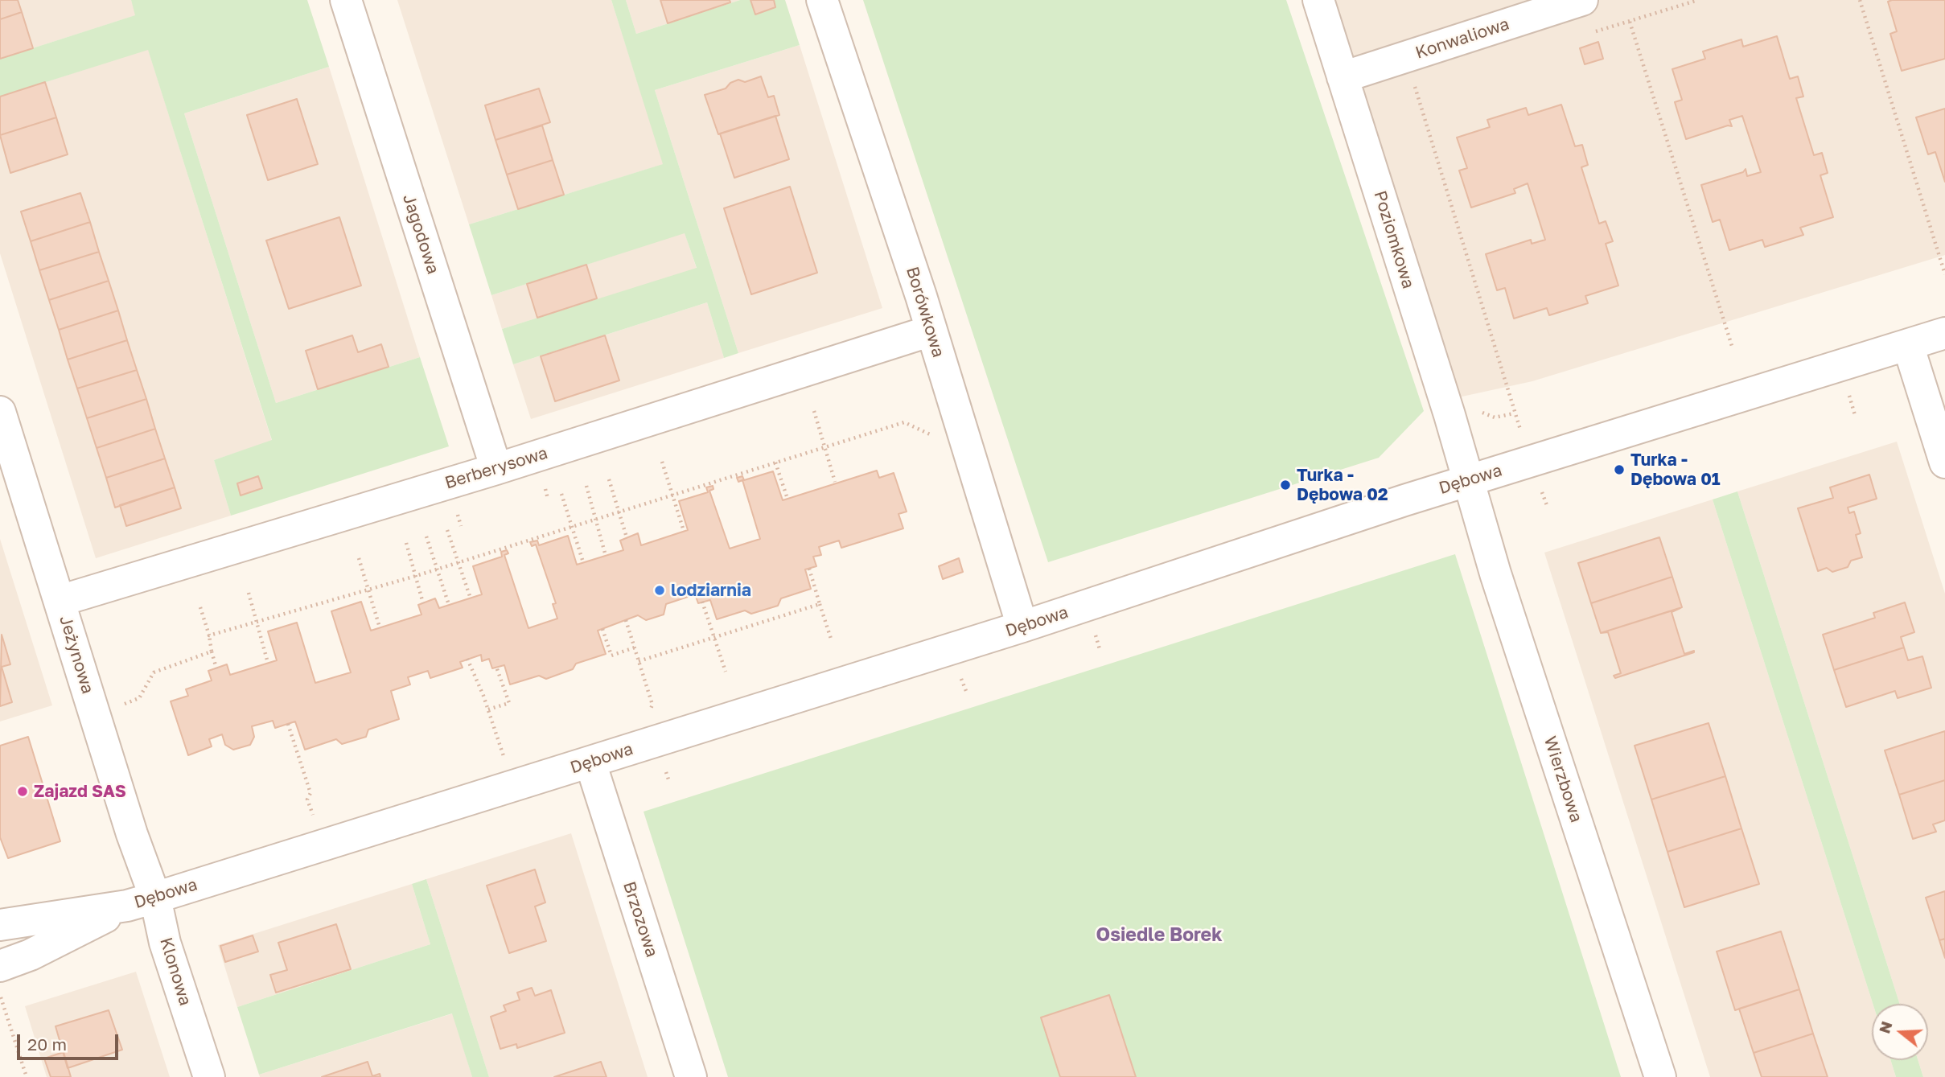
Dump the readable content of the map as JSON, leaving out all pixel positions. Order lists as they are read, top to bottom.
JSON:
{
  "streets": {
    "street": [
      "Konwaliowa",
      "Jagodowa",
      "Poziomkowa",
      "Borówkowa",
      "Berberysowa",
      "Dębowa",
      "Jeżynowa",
      "Wierzbowa",
      "Brzozowa",
      "Klonowa"
    ]
  },
  "crossings": [
    ["Konwaliowa", "Poziomkowa"],
    ["Jagodowa", "Berberysowa"],
    ["Poziomkowa", "Dębowa"],
    ["Poziomkowa", "Wierzbowa"],
    ["Borówkowa", "Berberysowa"],
    ["Borówkowa", "Dębowa"],
    ["Berberysowa", "Jeżynowa"],
    ["Dębowa", "Jeżynowa"],
    ["Dębowa", "Wierzbowa"],
    ["Dębowa", "Brzozowa"],
    ["Dębowa", "Klonowa"],
    ["Jeżynowa", "Klonowa"]
  ],
  "districts": ["Osiedle Borek"],
  "places": [
    "Turka - Dębowa 01",
    "Turka - Dębowa 02",
    "lodziarnia",
    "Zajazd SAS"
  ],
  "scale_bar": "20 m",
  "north": "left"
}
